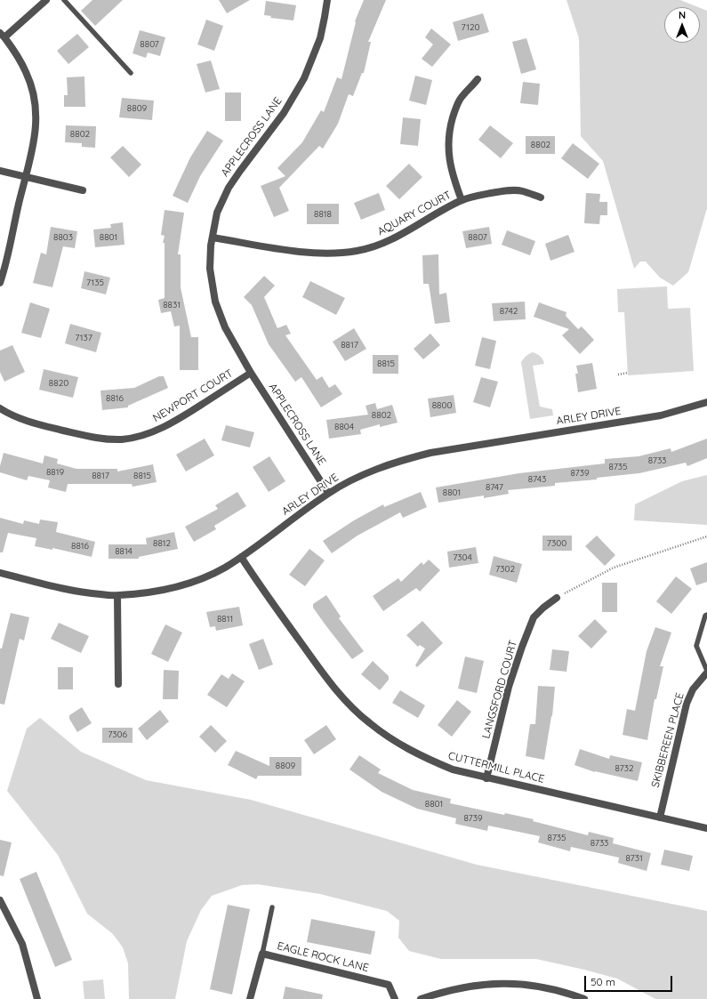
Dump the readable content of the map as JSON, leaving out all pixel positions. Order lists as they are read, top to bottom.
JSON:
{
  "streets": {
    "street": [
      "APPLECROSS LANE",
      "AQUARY COURT",
      "NEWPORT COURT",
      "ARLEY DRIVE",
      "LANGSFORD COURT",
      "SKIBBEREEN PLACE",
      "CUTTERMILL PLACE",
      "EAGLE ROCK LANE"
    ]
  },
  "crossings": [
    ["APPLECROSS LANE", "AQUARY COURT"],
    ["APPLECROSS LANE", "NEWPORT COURT"],
    ["APPLECROSS LANE", "ARLEY DRIVE"],
    ["ARLEY DRIVE", "CUTTERMILL PLACE"],
    ["LANGSFORD COURT", "CUTTERMILL PLACE"],
    ["SKIBBEREEN PLACE", "CUTTERMILL PLACE"]
  ],
  "house_numbers": [
    "7120",
    "8807",
    "8809",
    "8802",
    "8802",
    "8818",
    "8803",
    "8801",
    "8807",
    "7135",
    "8831",
    "8742",
    "7137",
    "8817",
    "8815",
    "8820",
    "8816",
    "8800",
    "8802",
    "8804",
    "8733",
    "8735",
    "8819",
    "8739",
    "8817",
    "8815",
    "8743",
    "8747",
    "8801",
    "8812",
    "7300",
    "8816",
    "8814",
    "7304",
    "7302",
    "8811",
    "7306",
    "8809",
    "8732",
    "8801",
    "8739",
    "8735",
    "8733",
    "8731"
  ],
  "scale_bar": "50 m",
  "north": "top"
}
